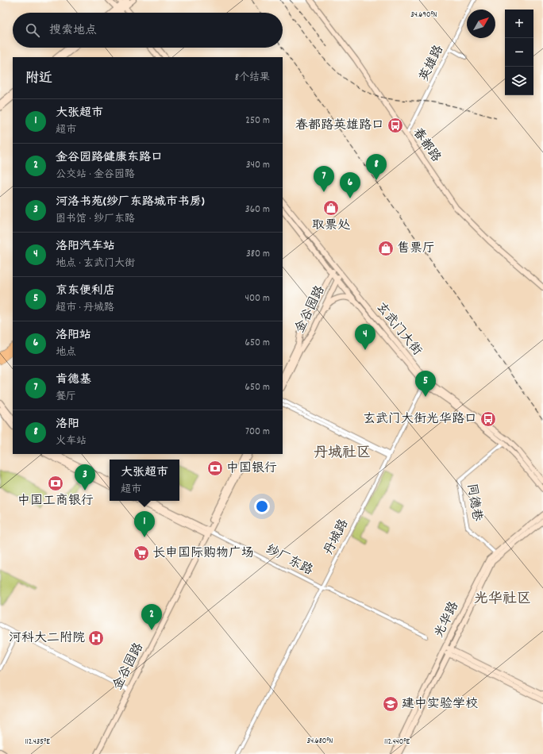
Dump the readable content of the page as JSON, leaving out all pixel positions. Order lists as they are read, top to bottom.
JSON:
{
  "streets": {
    "main road": [
      "春都路",
      "金谷园路",
      "玄武门大街",
      "纱厂东路",
      "光华路"
    ],
    "street": ["英雄路", "同德巷", "丹城路"]
  },
  "crossings": [
    ["英雄路", "春都路"],
    ["金谷园路", "玄武门大街"],
    ["金谷园路", "纱厂东路"],
    ["玄武门大街", "同德巷"],
    ["玄武门大街", "丹城路"],
    ["同德巷", "光华路"],
    ["丹城路", "纱厂东路"]
  ],
  "districts": ["丹城社区", "光华社区"],
  "places": {
    "bus stop": ["春都路英雄路口", "玄武门大街光华路口"],
    "shop": ["取票处", "售票厅"],
    "bank": ["中国银行", "中国工商银行"],
    "supermarket": ["长申国际购物广场"],
    "hospital": ["河科大二附院"],
    "school or university": ["建中实验学校"]
  },
  "north": "top right",
  "page": {
    "map_buttons": ["+", "−"],
    "search": "搜索地点",
    "heading": ["附近", "8个结果"],
    "list": [
      {
        "mark": "1",
        "name": "大张超市",
        "note": "超市",
        "value": "250 m"
      },
      {
        "mark": "2",
        "name": "金谷园路健康东路口",
        "note": "公交站 · 金谷园路",
        "value": "340 m"
      },
      {
        "mark": "3",
        "name": "河洛书苑(纱厂东路城市书房)",
        "note": "图书馆 · 纱厂东路",
        "value": "360 m"
      },
      {
        "mark": "4",
        "name": "洛阳汽车站",
        "note": "地点 · 玄武门大街",
        "value": "380 m"
      },
      {
        "mark": "5",
        "name": "京东便利店",
        "note": "超市 · 丹城路",
        "value": "400 m"
      },
      {
        "mark": "6",
        "name": "洛阳站",
        "note": "地点",
        "value": "650 m"
      },
      {
        "mark": "7",
        "name": "肯德基",
        "note": "餐厅",
        "value": "650 m"
      },
      {
        "mark": "8",
        "name": "洛阳",
        "note": "火车站",
        "value": "700 m"
      }
    ],
    "pins": [
      "8",
      "7",
      "6",
      "4",
      "5",
      "3",
      "1",
      "2"
    ],
    "popup": ["大张超市", "超市"]
  },
  "coordinates": [
    "34.690°N",
    "34.680°N",
    "112.435°E",
    "112.440°E"
  ]
}
